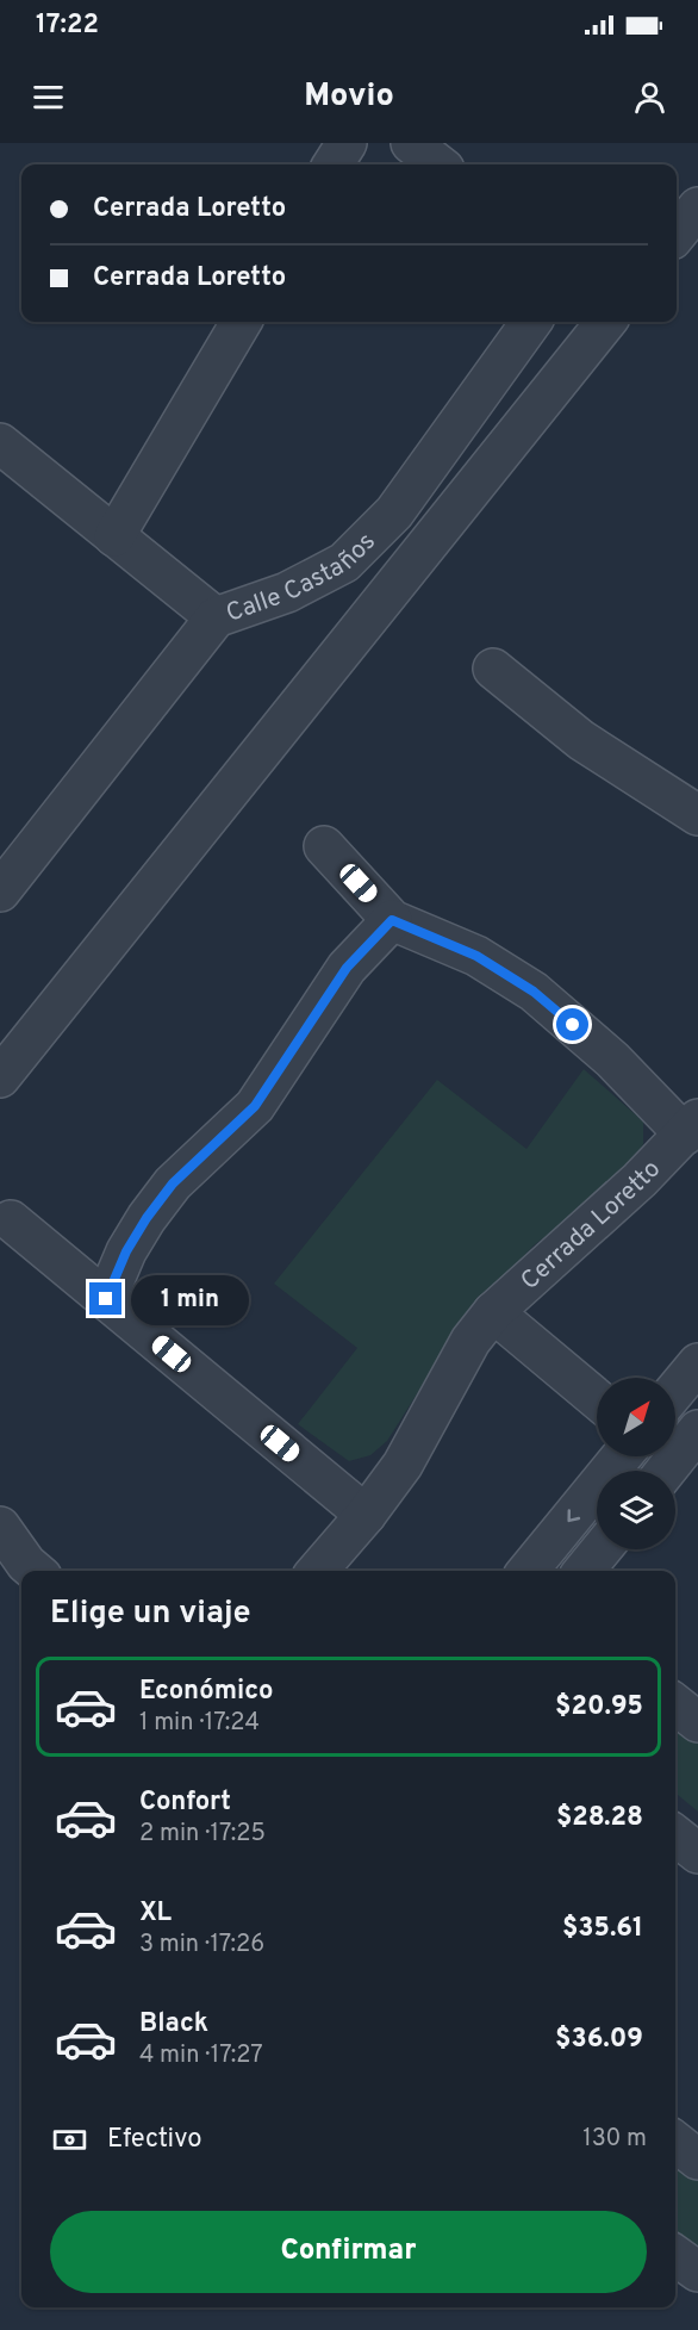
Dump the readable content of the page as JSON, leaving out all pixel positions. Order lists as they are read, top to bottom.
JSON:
{
  "streets": {
    "street": ["Calle Castaños", "Cerrada Loretto"]
  },
  "north": "top right",
  "page": {
    "status": "17:22",
    "header": "Movio",
    "banner": ["Cerrada Loretto", "Cerrada Loretto"],
    "bubble": "1 min",
    "heading": "Elige un viaje",
    "list": [
      {
        "name": "Económico",
        "note": "1 min · 17:24",
        "value": "$20.95"
      },
      {
        "name": "Confort",
        "note": "2 min · 17:25",
        "value": "$28.28"
      },
      {
        "name": "XL",
        "note": "3 min · 17:26",
        "value": "$35.61"
      },
      {
        "name": "Black",
        "note": "4 min · 17:27",
        "value": "$36.09"
      }
    ],
    "pay": ["Efectivo", "130 m"],
    "buttons": "Confirmar"
  }
}
